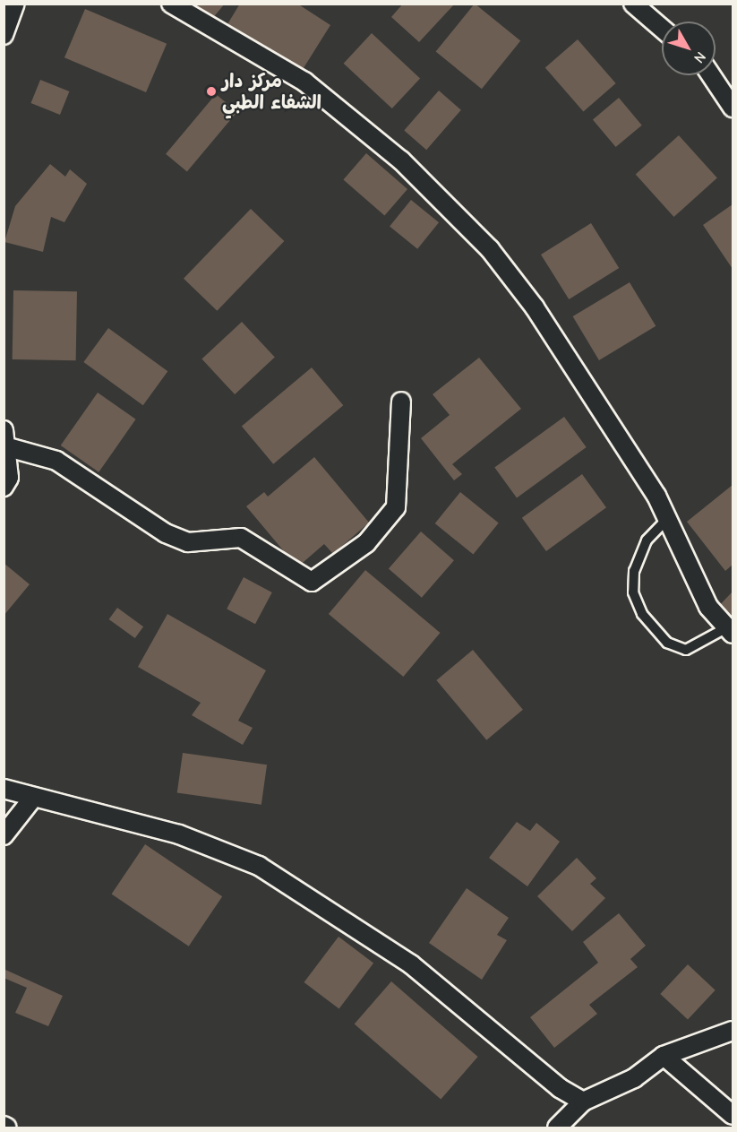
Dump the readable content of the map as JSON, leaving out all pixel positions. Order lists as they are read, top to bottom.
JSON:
{
  "places": ["مركز دار الشفاء الطبي"],
  "north": "bottom right"
}
